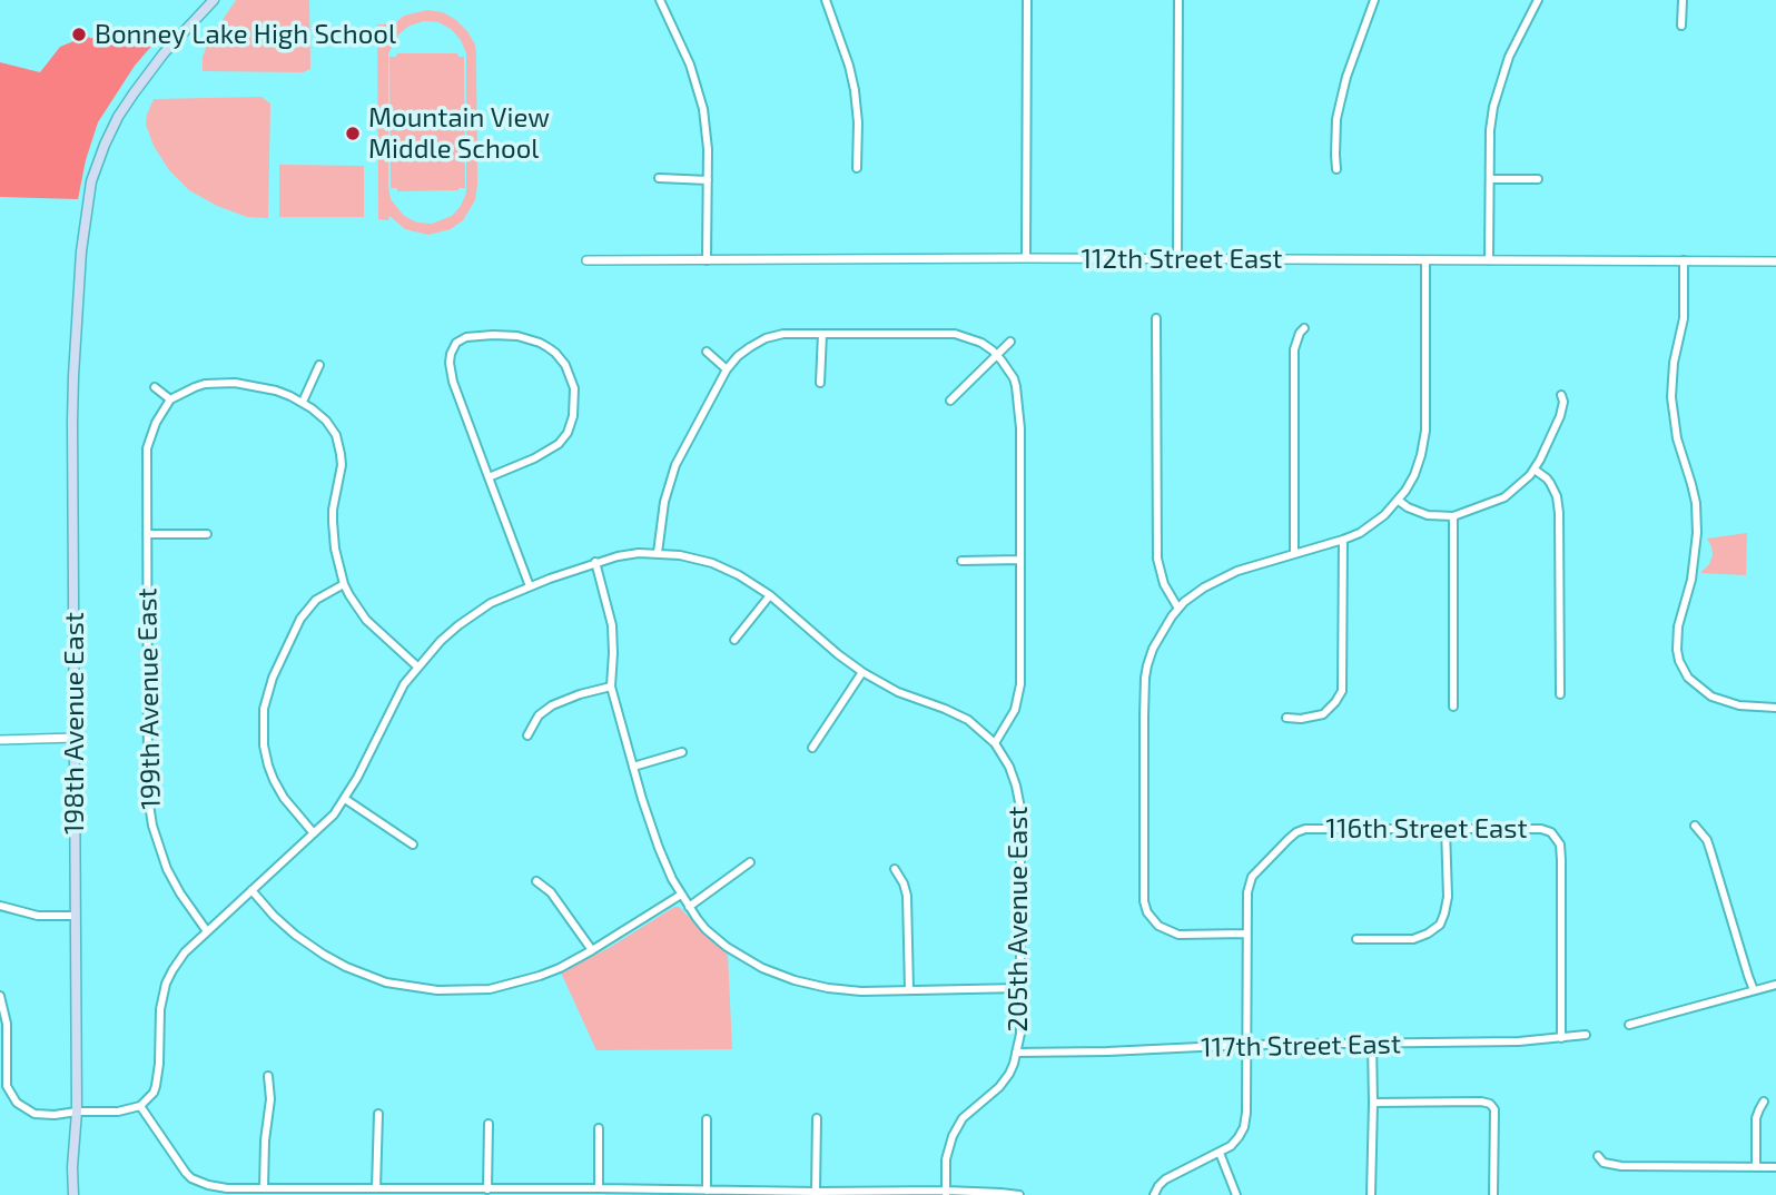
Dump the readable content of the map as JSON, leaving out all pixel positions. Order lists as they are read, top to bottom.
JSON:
{
  "streets": {
    "main road": ["198th Avenue East"],
    "street": [
      "112th Street East",
      "199th Avenue East",
      "116th Street East",
      "205th Avenue East",
      "117th Street East"
    ]
  },
  "crossings": [
    ["116th Street East", "117th Street East"],
    ["205th Avenue East", "117th Street East"]
  ],
  "places": ["Bonney Lake High School", "Mountain View Middle School"]
}
